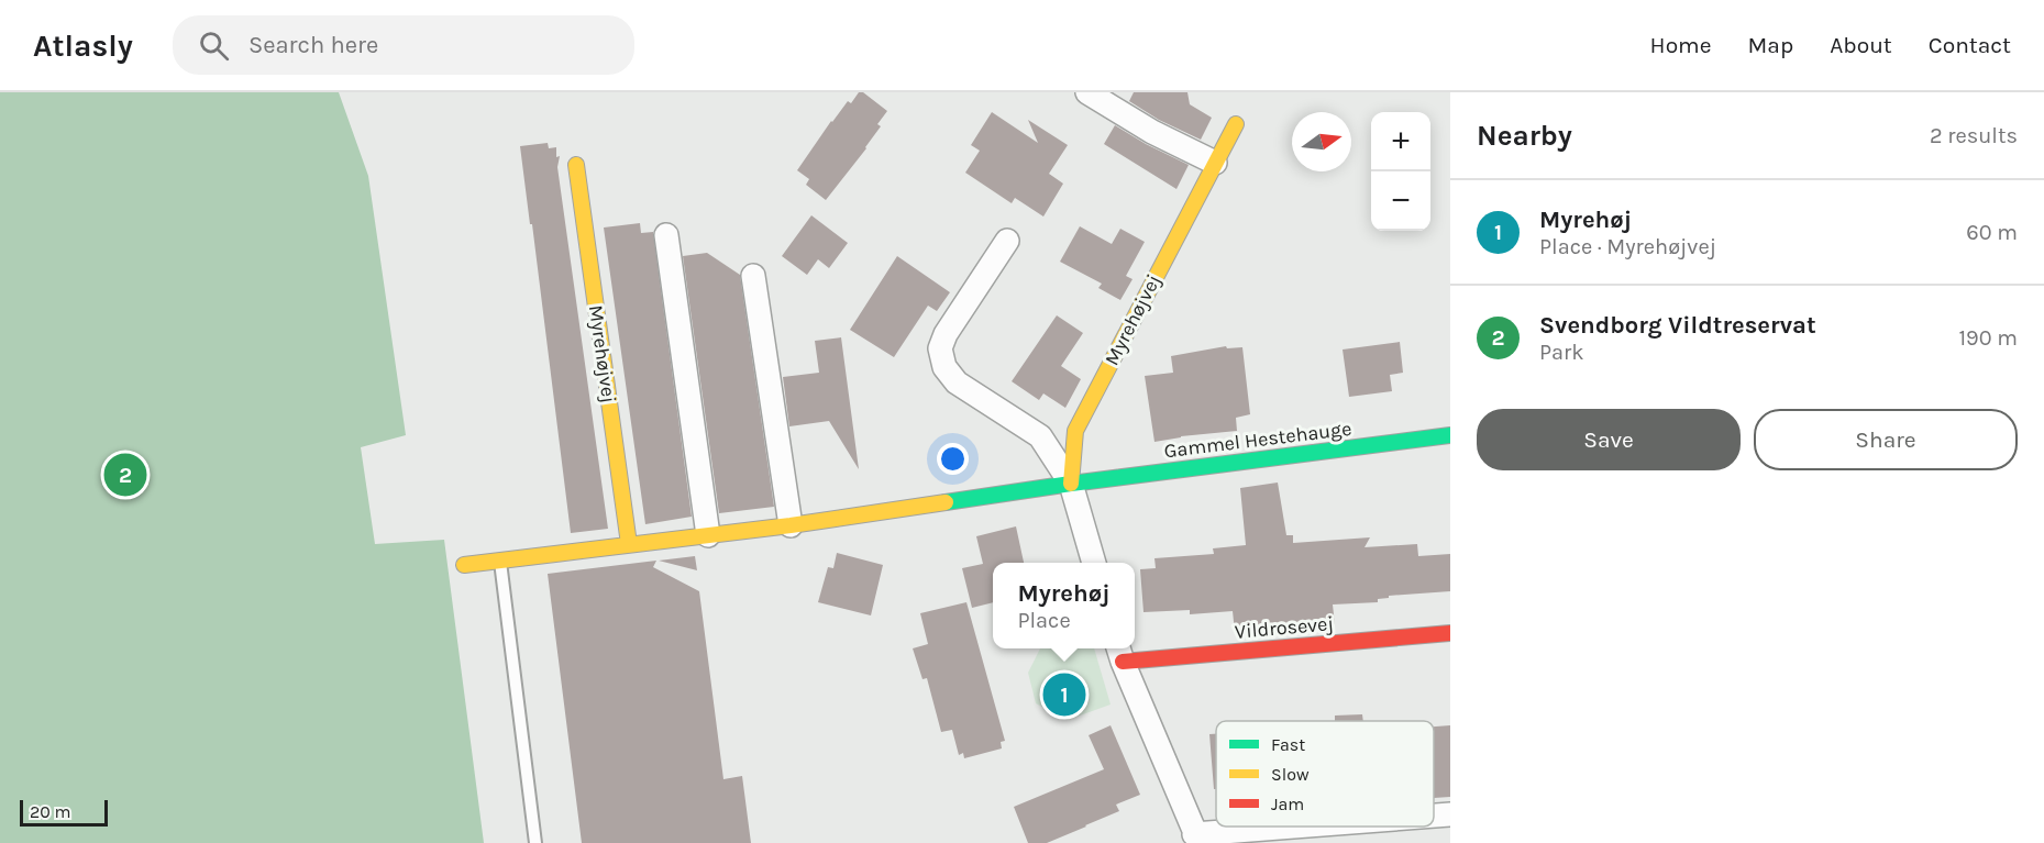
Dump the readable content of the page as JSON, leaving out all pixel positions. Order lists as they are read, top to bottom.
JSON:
{
  "streets": {
    "street": ["Myrehøjvej", "Gammel Hestehauge", "Vildrosevej"]
  },
  "crossings": [
    ["Myrehøjvej", "Gammel Hestehauge"]
  ],
  "legend": ["Fast", "Slow", "Jam"],
  "scale_bar": "20 m",
  "north": "right",
  "page": {
    "header": "Atlasly",
    "search": "Search here",
    "nav": [
      "Home",
      "Map",
      "About",
      "Contact"
    ],
    "heading": ["Nearby", "2 results"],
    "map_buttons": ["+", "−"],
    "list": [
      {
        "mark": "1",
        "name": "Myrehøj",
        "note": "Place · Myrehøjvej",
        "value": "60 m"
      },
      {
        "mark": "2",
        "name": "Svendborg Vildtreservat",
        "note": "Park",
        "value": "190 m"
      }
    ],
    "buttons": ["Save", "Share"],
    "pins": ["2", "1"],
    "popup": ["Myrehøj", "Place"],
    "scale": "20 m"
  }
}
